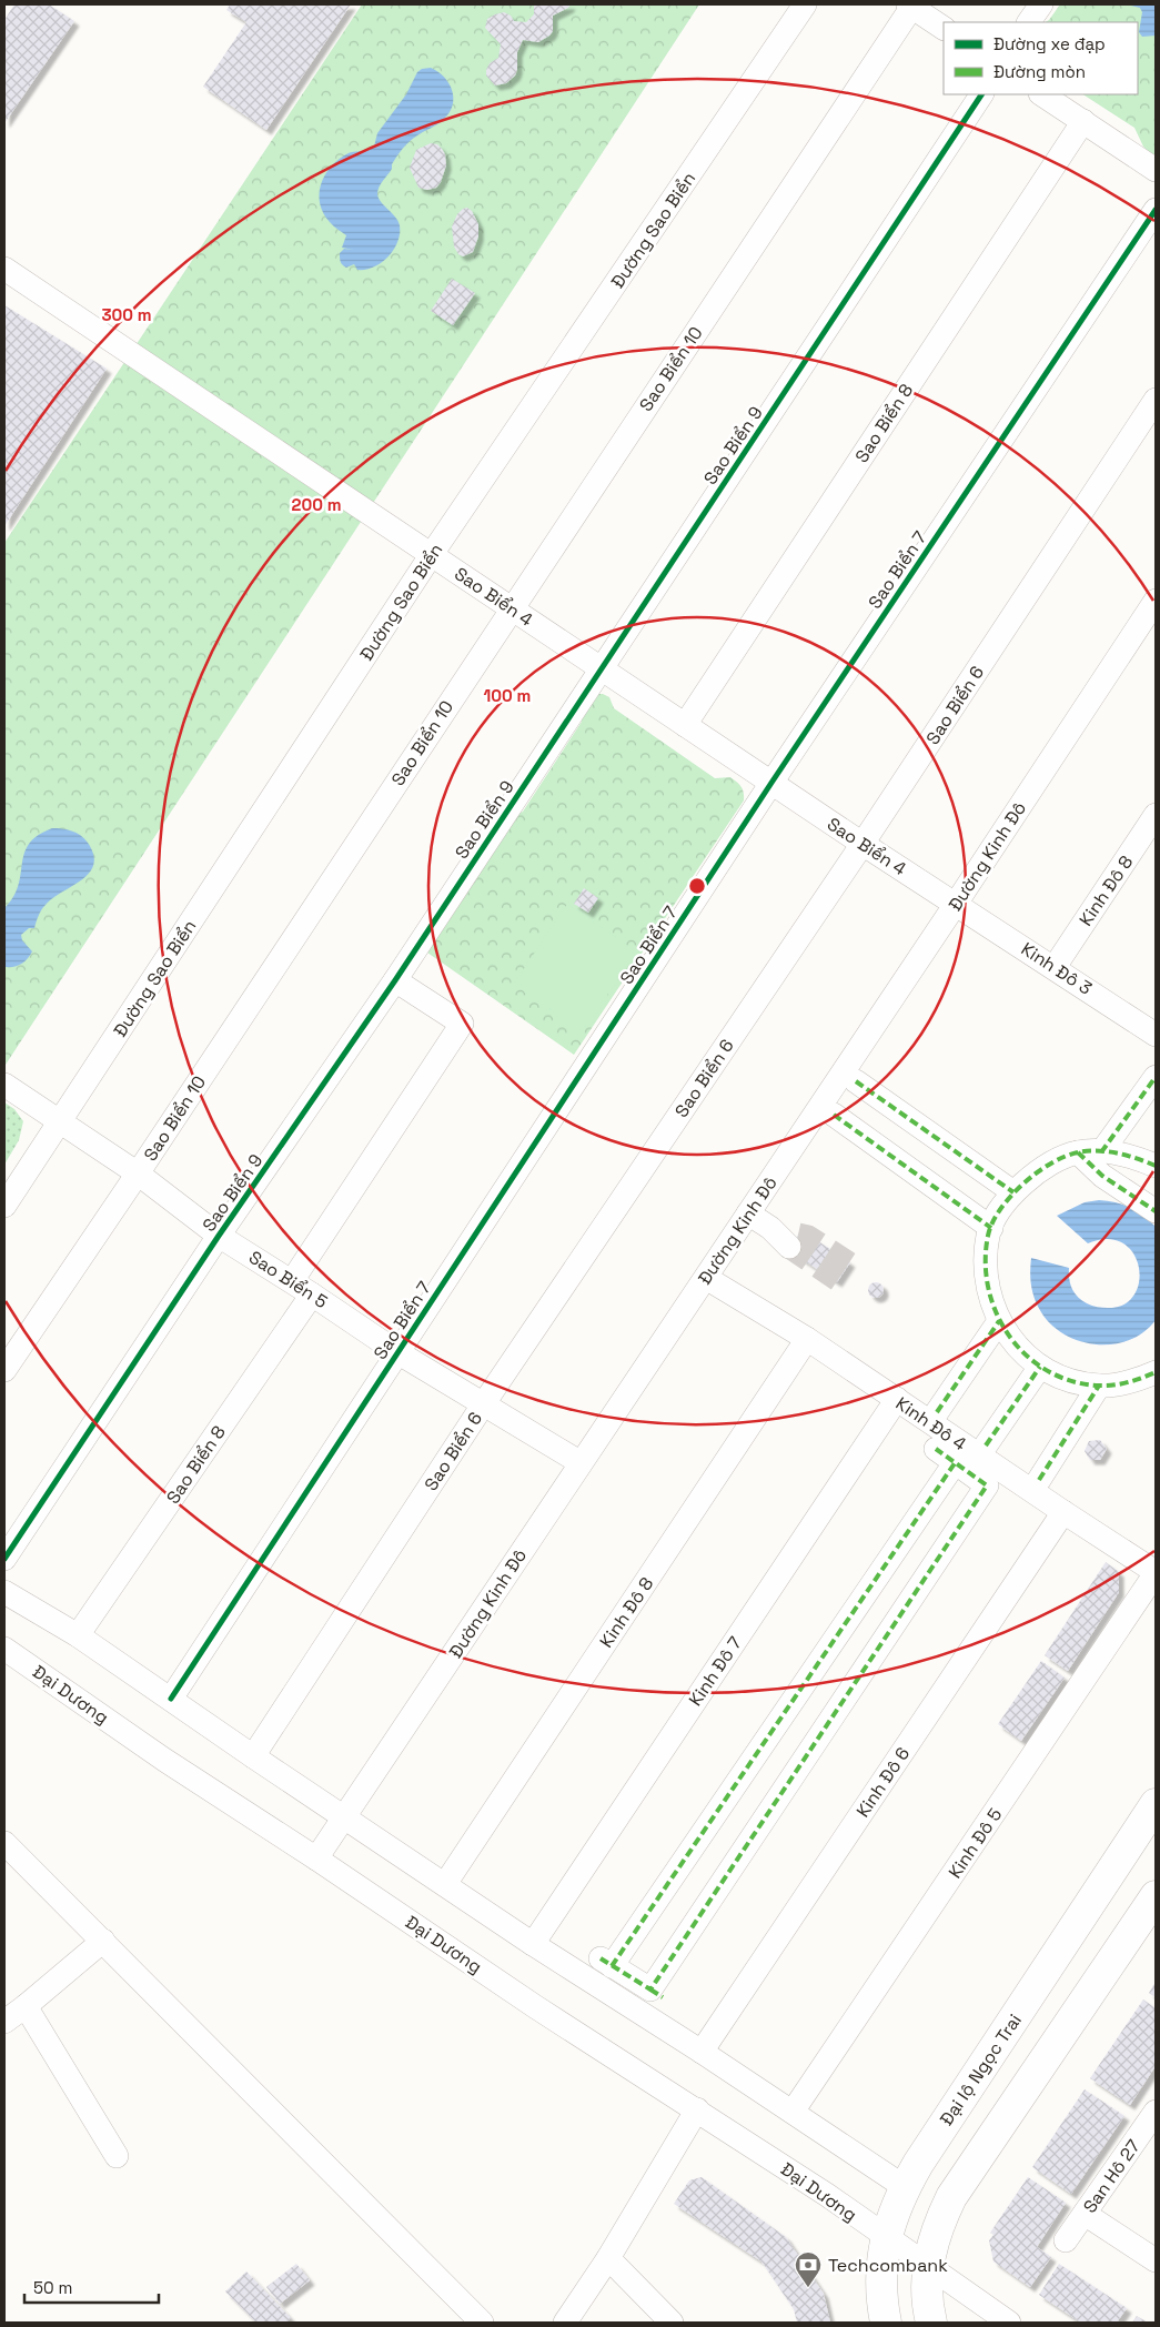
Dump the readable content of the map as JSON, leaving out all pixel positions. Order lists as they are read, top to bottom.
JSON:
{
  "streets": {
    "main road": ["Đại lộ Ngọc Trai"],
    "street": [
      "Đường Sao Biển",
      "Sao Biển 10",
      "Sao Biển 8",
      "Sao Biển 9",
      "Sao Biển 7",
      "Sao Biển 4",
      "Sao Biển 6",
      "Đường Kinh Đô",
      "Kinh Đô 8",
      "Kinh Đô 3",
      "Sao Biển 5",
      "Kinh Đô 4",
      "Kinh Đô 7",
      "Đại Dương",
      "Kinh Đô 6",
      "Kinh Đô 5",
      "San Hô 27"
    ]
  },
  "crossings": [
    ["Đường Sao Biển", "Sao Biển 4"],
    ["Đường Sao Biển", "Sao Biển 5"],
    ["Sao Biển 10", "Sao Biển 4"],
    ["Sao Biển 10", "Sao Biển 5"],
    ["Sao Biển 8", "Sao Biển 4"],
    ["Sao Biển 8", "Sao Biển 5"],
    ["Sao Biển 9", "Sao Biển 4"],
    ["Sao Biển 9", "Sao Biển 5"],
    ["Sao Biển 7", "Sao Biển 4"],
    ["Sao Biển 7", "Sao Biển 5"],
    ["Sao Biển 4", "Sao Biển 6"],
    ["Sao Biển 4", "Đường Kinh Đô"],
    ["Sao Biển 4", "Kinh Đô 3"],
    ["Sao Biển 6", "Sao Biển 5"],
    ["Đường Kinh Đô", "Kinh Đô 3"],
    ["Đường Kinh Đô", "Sao Biển 5"],
    ["Đường Kinh Đô", "Kinh Đô 4"],
    ["Đường Kinh Đô", "Đại Dương"],
    ["Kinh Đô 8", "Kinh Đô 3"],
    ["Kinh Đô 8", "Kinh Đô 4"],
    ["Kinh Đô 4", "Kinh Đô 7"],
    ["Kinh Đô 4", "Kinh Đô 6"],
    ["Kinh Đô 4", "Kinh Đô 5"],
    ["Đại Dương", "Đại lộ Ngọc Trai"]
  ],
  "places": {
    "bank": ["Techcombank"]
  },
  "legend": ["Đường xe đạp", "Đường mòn"],
  "scale_bar": "50 m",
  "rings": ["300 m", "200 m", "100 m"]
}
